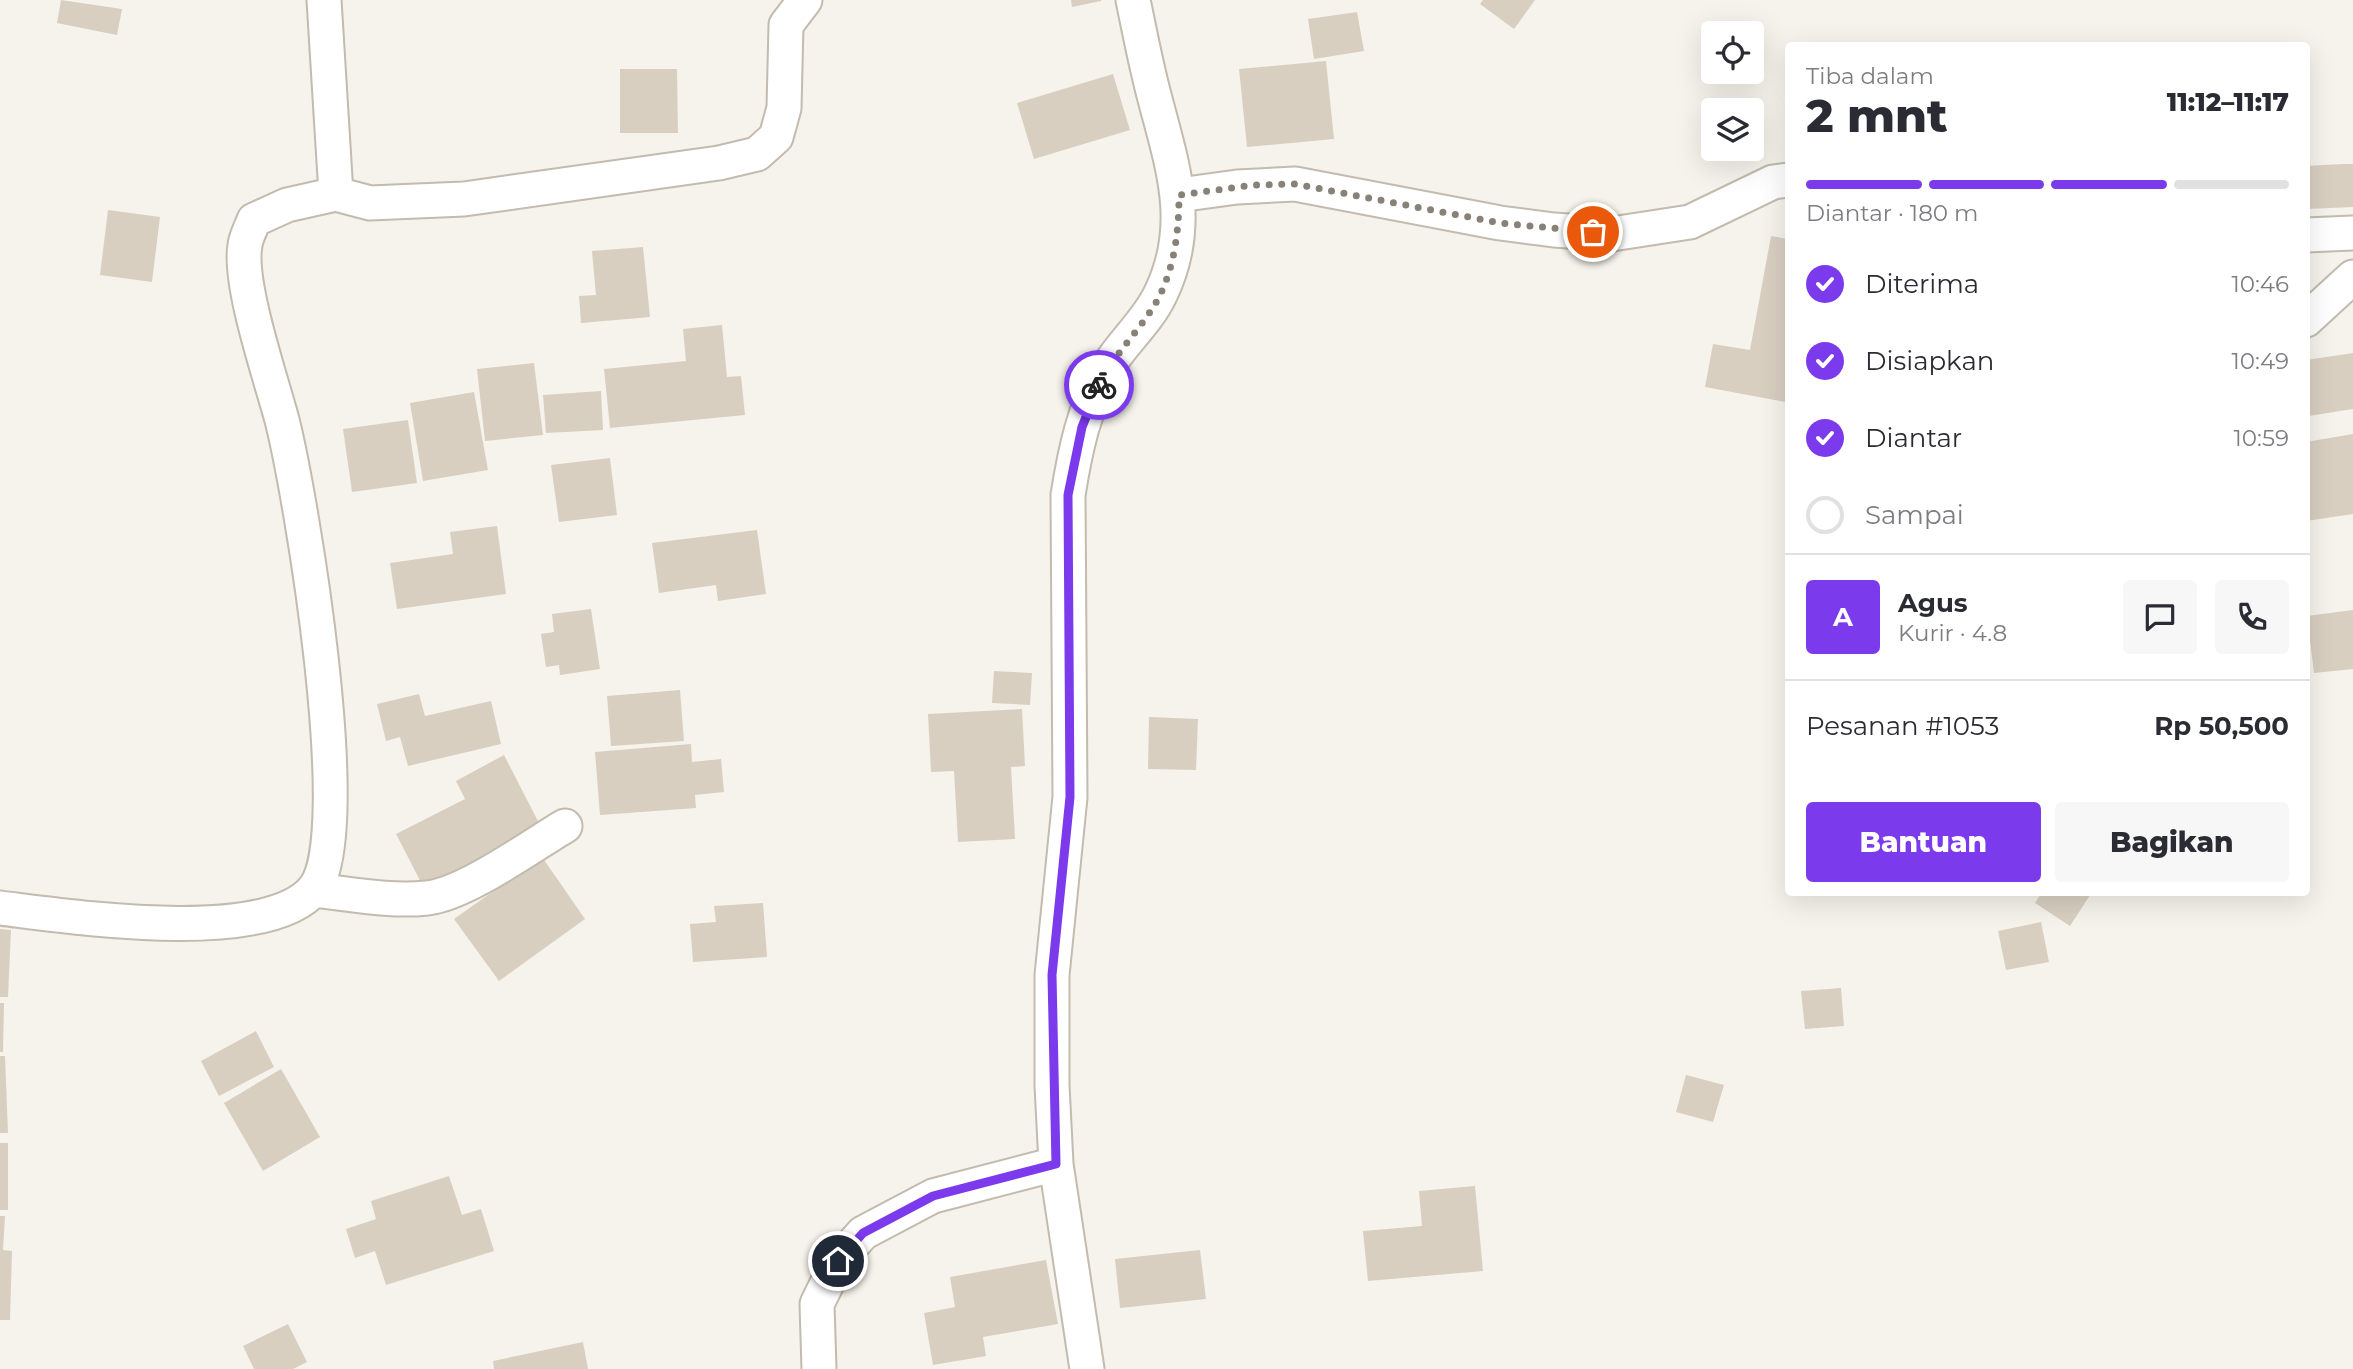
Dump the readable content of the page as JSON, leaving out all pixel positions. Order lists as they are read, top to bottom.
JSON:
{
  "page": {
    "heading": ["2 mnt", "Tiba dalam", "11:12–11:17"],
    "panel": [
      "Agus",
      "Kurir · 4.8",
      "Pesanan #1053",
      "Rp 50,500"
    ],
    "bar": "Diantar · 180 m",
    "list": [
      ["Diterima", "10:46"],
      ["Disiapkan", "10:49"],
      ["Diantar", "10:59"],
      "Sampai"
    ],
    "round": "A",
    "buttons": ["Bantuan", "Bagikan"]
  }
}
